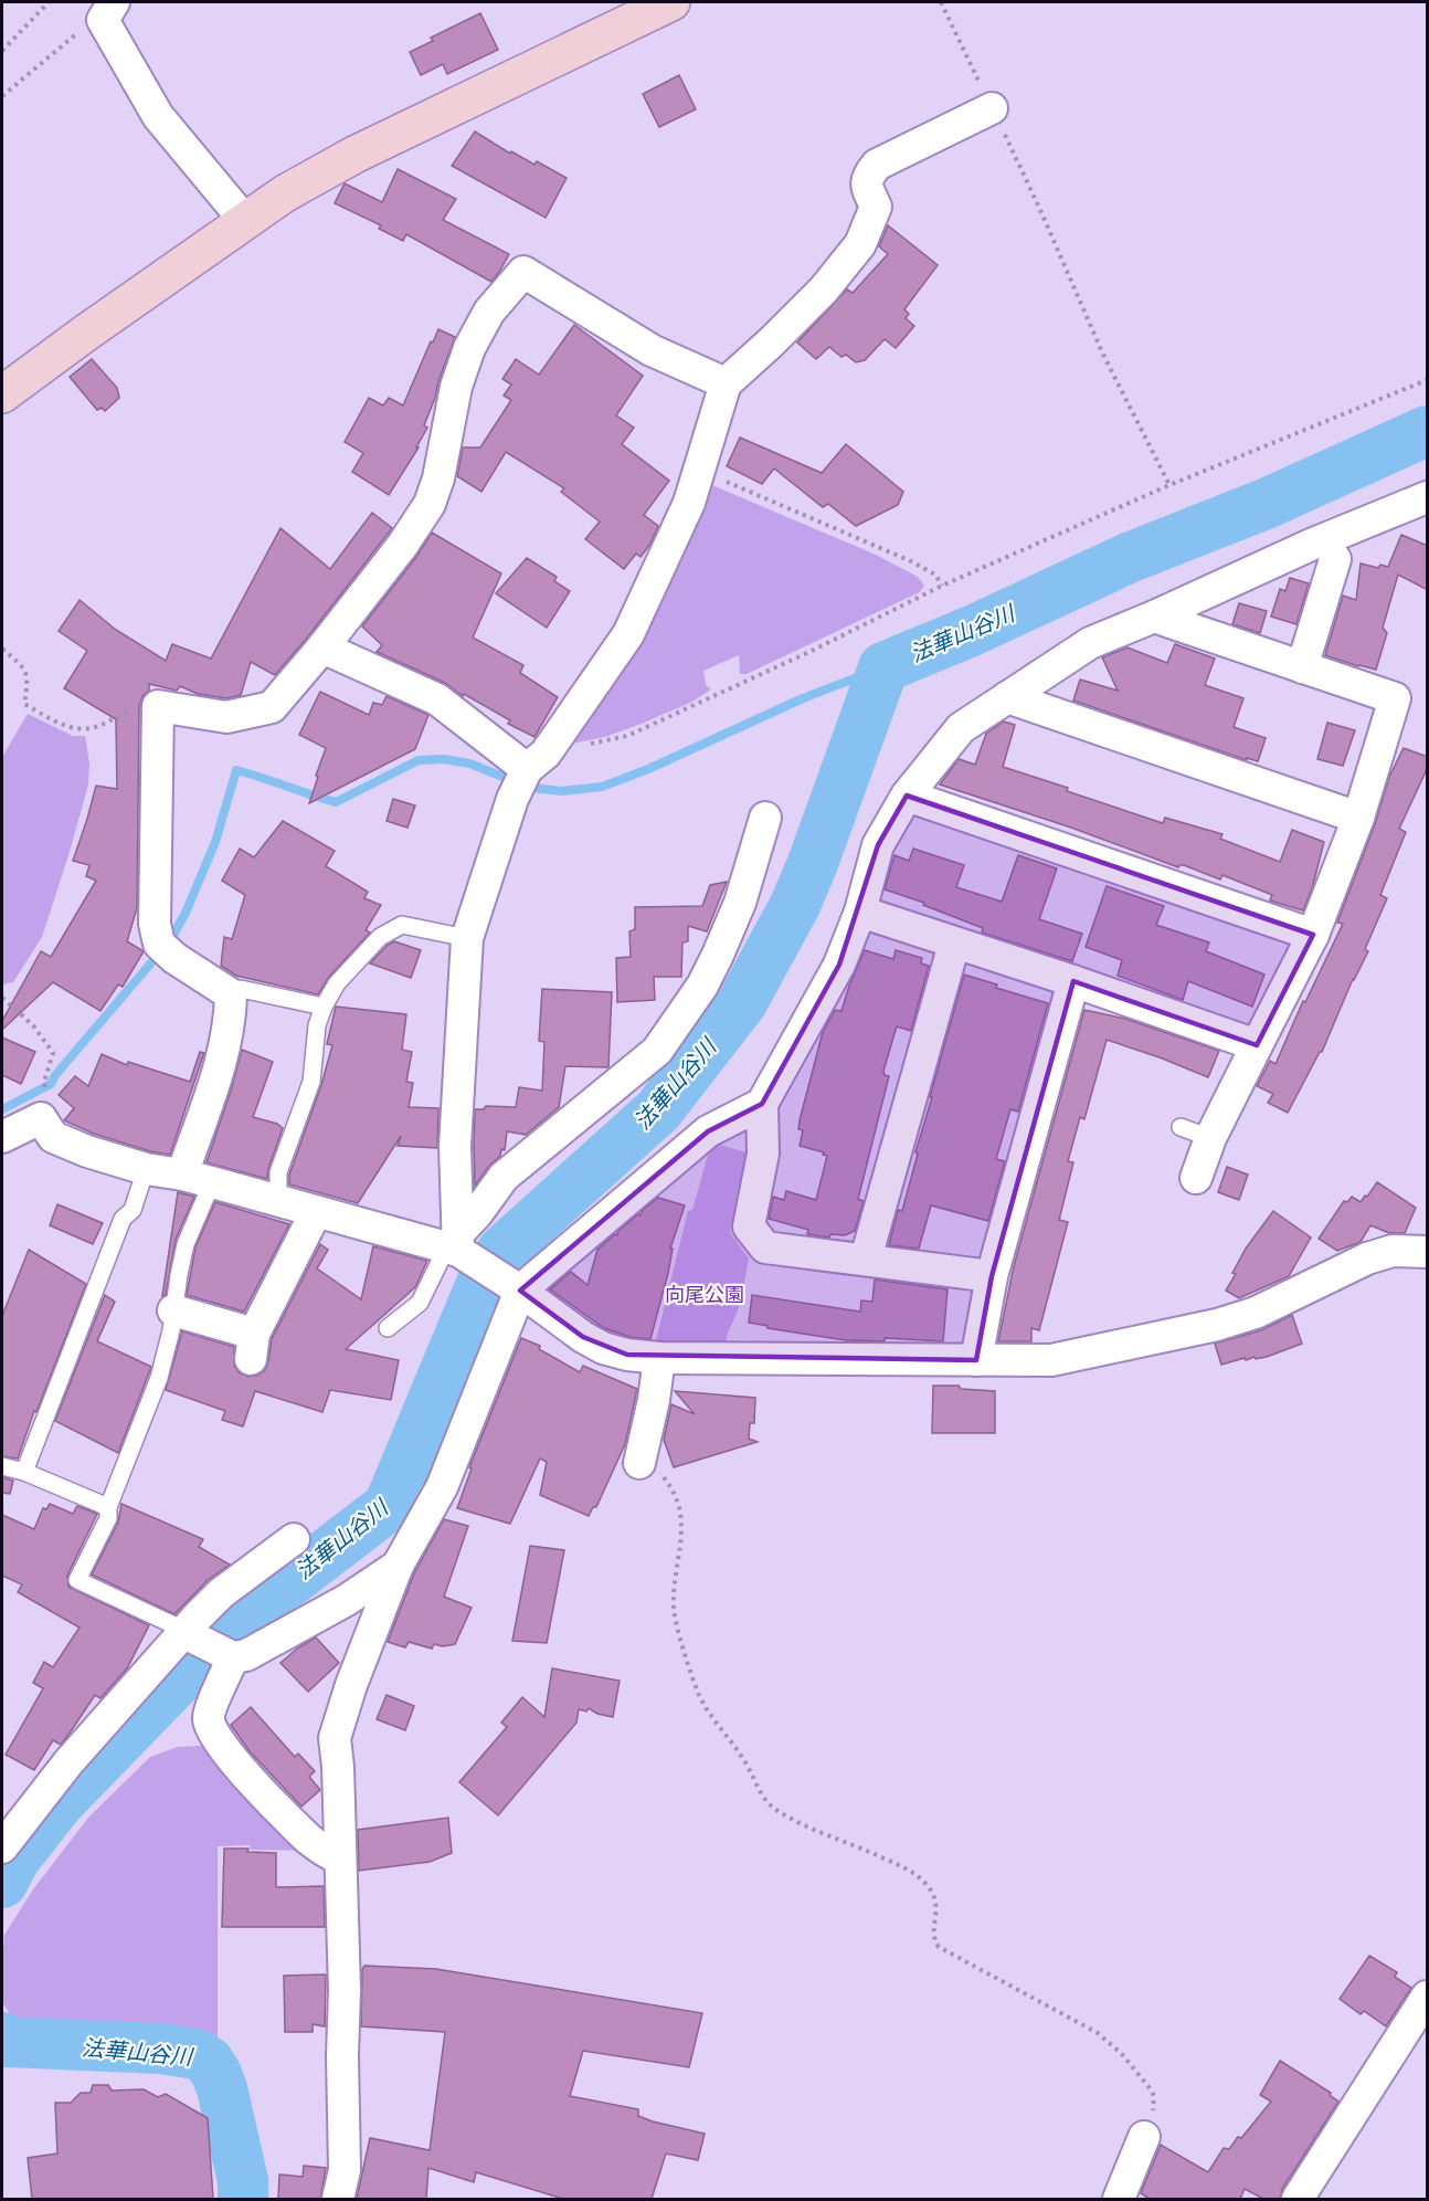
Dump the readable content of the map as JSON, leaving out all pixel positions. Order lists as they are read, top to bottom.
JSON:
{
  "water": ["法華山谷川"],
  "parks": ["向尾公園"]
}
